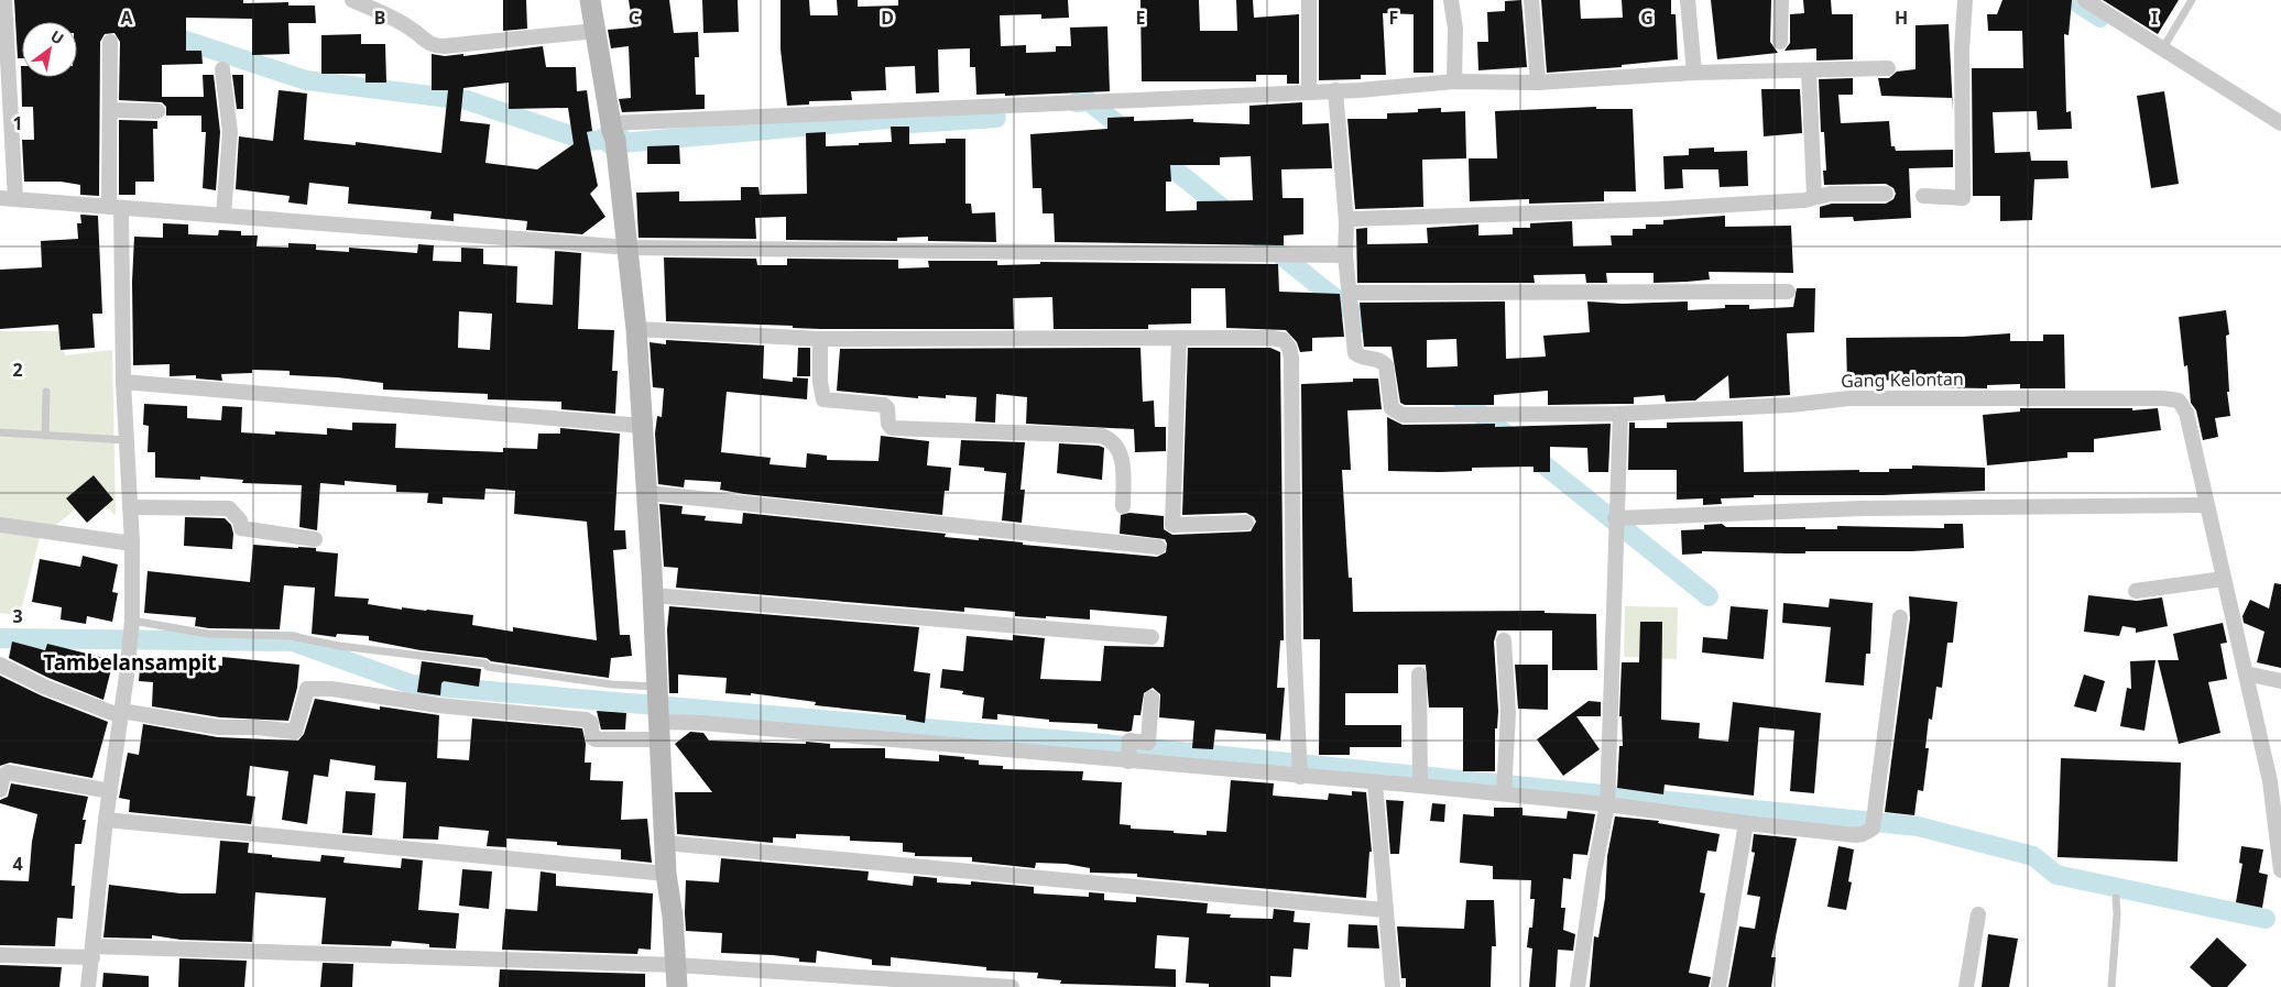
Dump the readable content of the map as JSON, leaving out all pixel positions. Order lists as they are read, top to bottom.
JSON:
{
  "streets": {
    "street": ["Gang Kelontan"]
  },
  "districts": ["Tambelansampit"],
  "north": "top right",
  "grid": {
    "columns": [
      "A",
      "B",
      "C",
      "D",
      "E",
      "F",
      "G",
      "H",
      "I"
    ],
    "rows": [
      "1",
      "2",
      "3",
      "4"
    ]
  }
}
